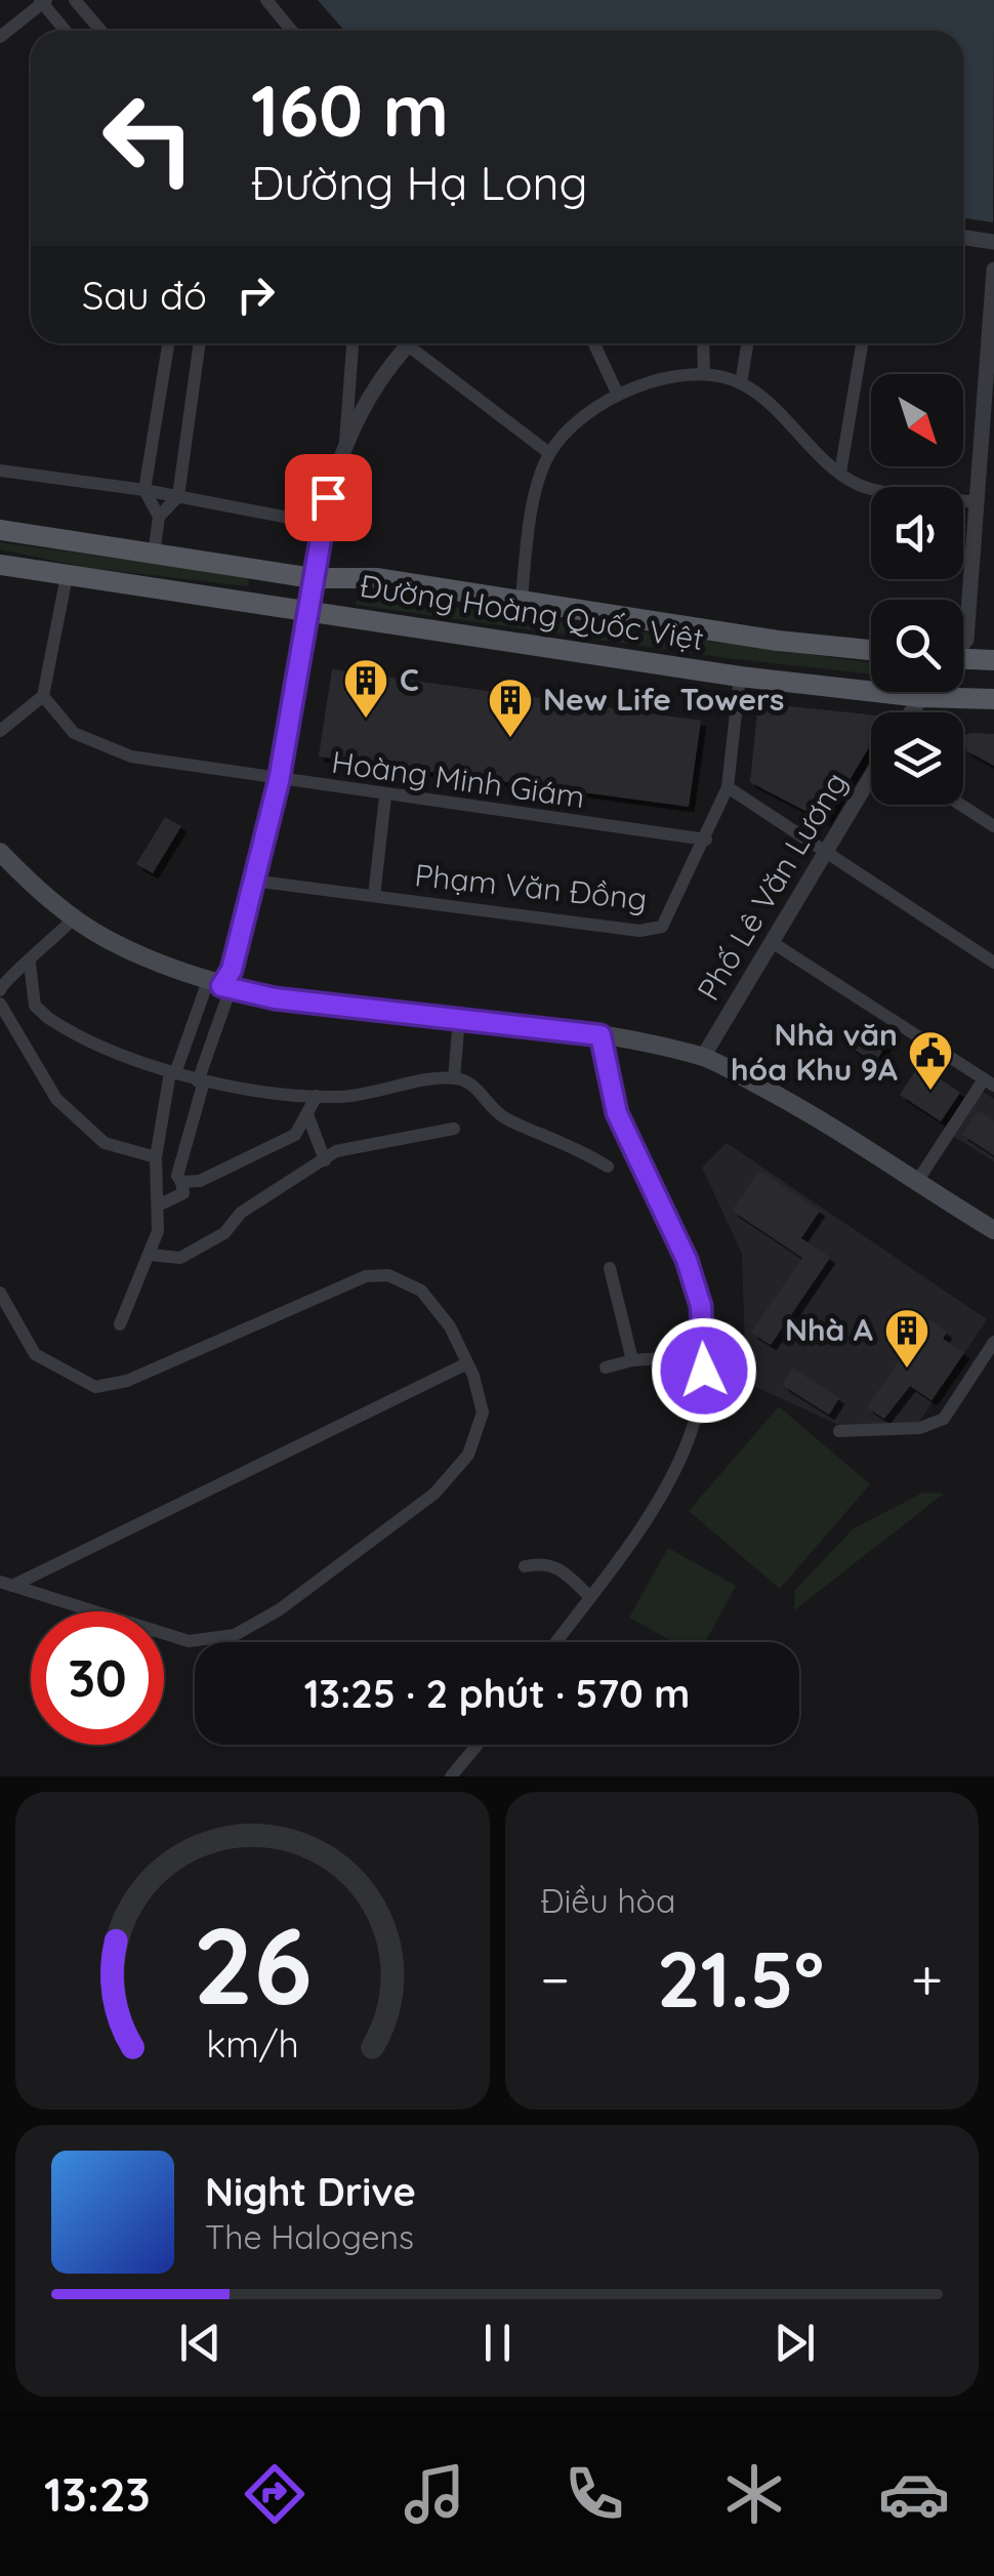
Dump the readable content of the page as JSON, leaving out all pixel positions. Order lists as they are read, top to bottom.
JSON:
{
  "streets": {
    "main road": ["Đường Hoàng Quốc Việt"],
    "street": ["Hoàng Minh Giám", "Phố Lê Văn Lương", "Phạm Văn Đồng"]
  },
  "crossings": [
    ["Đường Hoàng Quốc Việt", "Phạm Văn Đồng"],
    ["Hoàng Minh Giám", "Phạm Văn Đồng"]
  ],
  "places": {
    "building": ["C", "New Life Towers", "Nhà A"],
    "public building": ["Nhà văn hóa Khu 9A"]
  },
  "north": "bottom right",
  "page": {
    "turn": ["160 m", "Đường Hạ Long"],
    "then": "Sau đó",
    "limit": "30",
    "trip": "13:25 · 2 phút · 570 m",
    "tile": "Điều hòa",
    "heat": ["−", "21.5°", "+"],
    "song": ["Night Drive", "The Halogens"],
    "tabs": "13:23",
    "gauge": ["26", "km/h"]
  }
}
